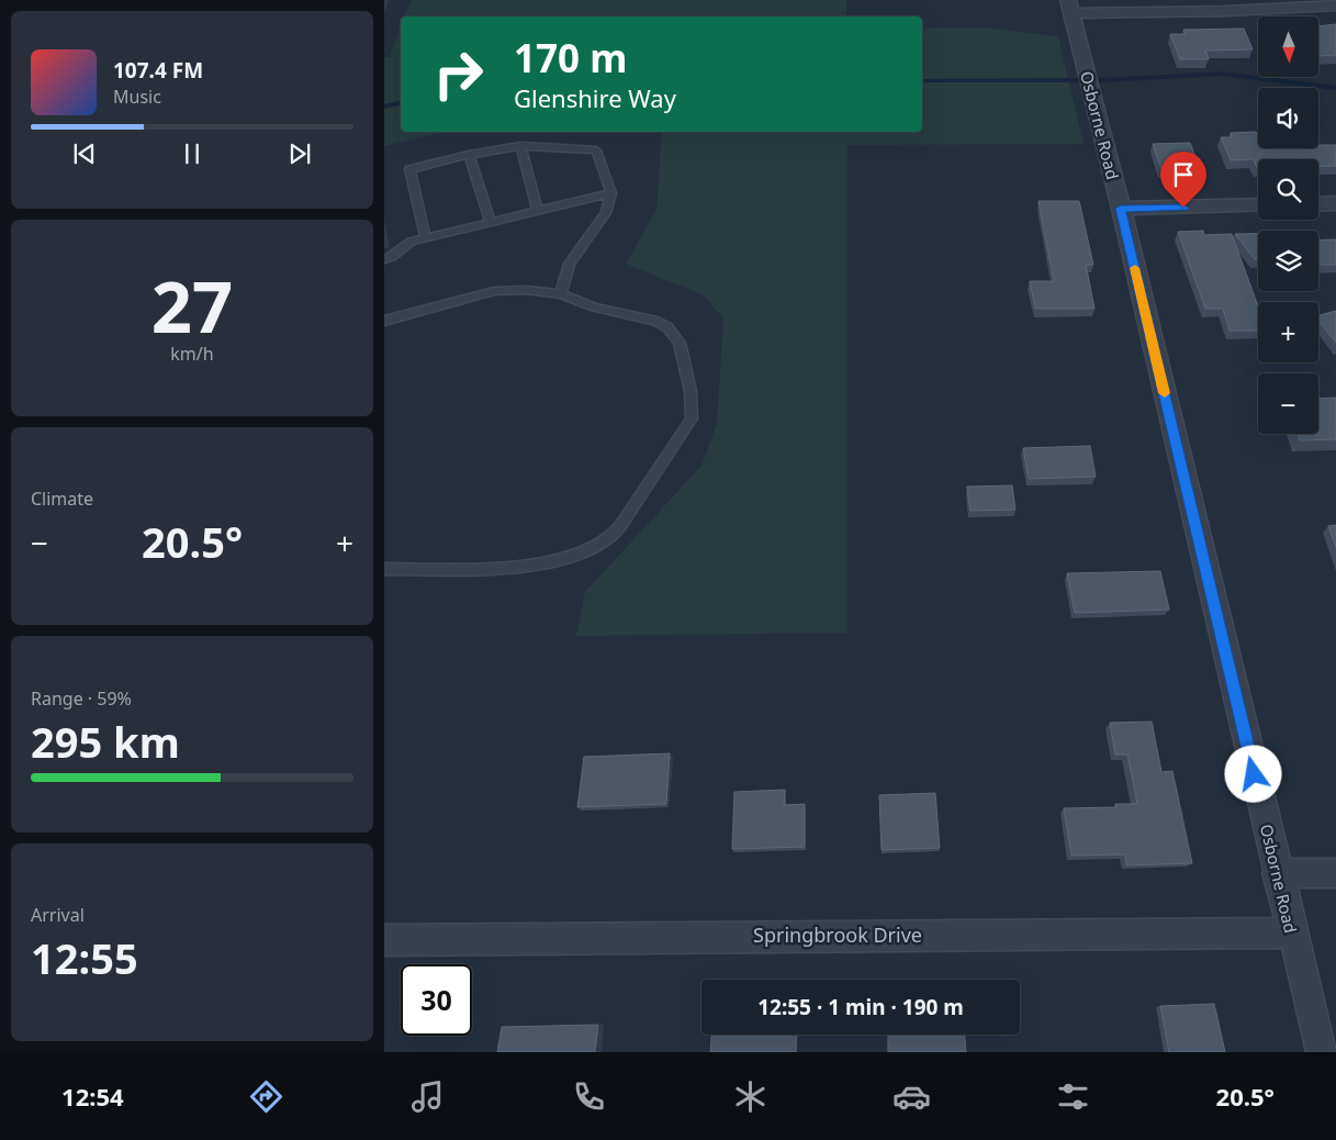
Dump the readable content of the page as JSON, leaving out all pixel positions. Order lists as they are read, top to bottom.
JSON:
{
  "streets": {
    "street": ["Osborne Road", "Springbrook Drive"]
  },
  "crossings": [
    ["Osborne Road", "Springbrook Drive"]
  ],
  "north": "bottom",
  "page": {
    "map_buttons": ["+", "−"],
    "turn": ["170 m", "Glenshire Way"],
    "song": ["107.4 FM", "Music"],
    "tile": [
      ["27", "km/h"],
      "Climate",
      ["Range · 59%", "295 km"],
      ["Arrival", "12:55"]
    ],
    "heat": ["−", "20.5°", "+"],
    "limit": "30",
    "trip": "12:55 · 1 min · 190 m",
    "tabs": ["12:54", "20.5°"]
  }
}
